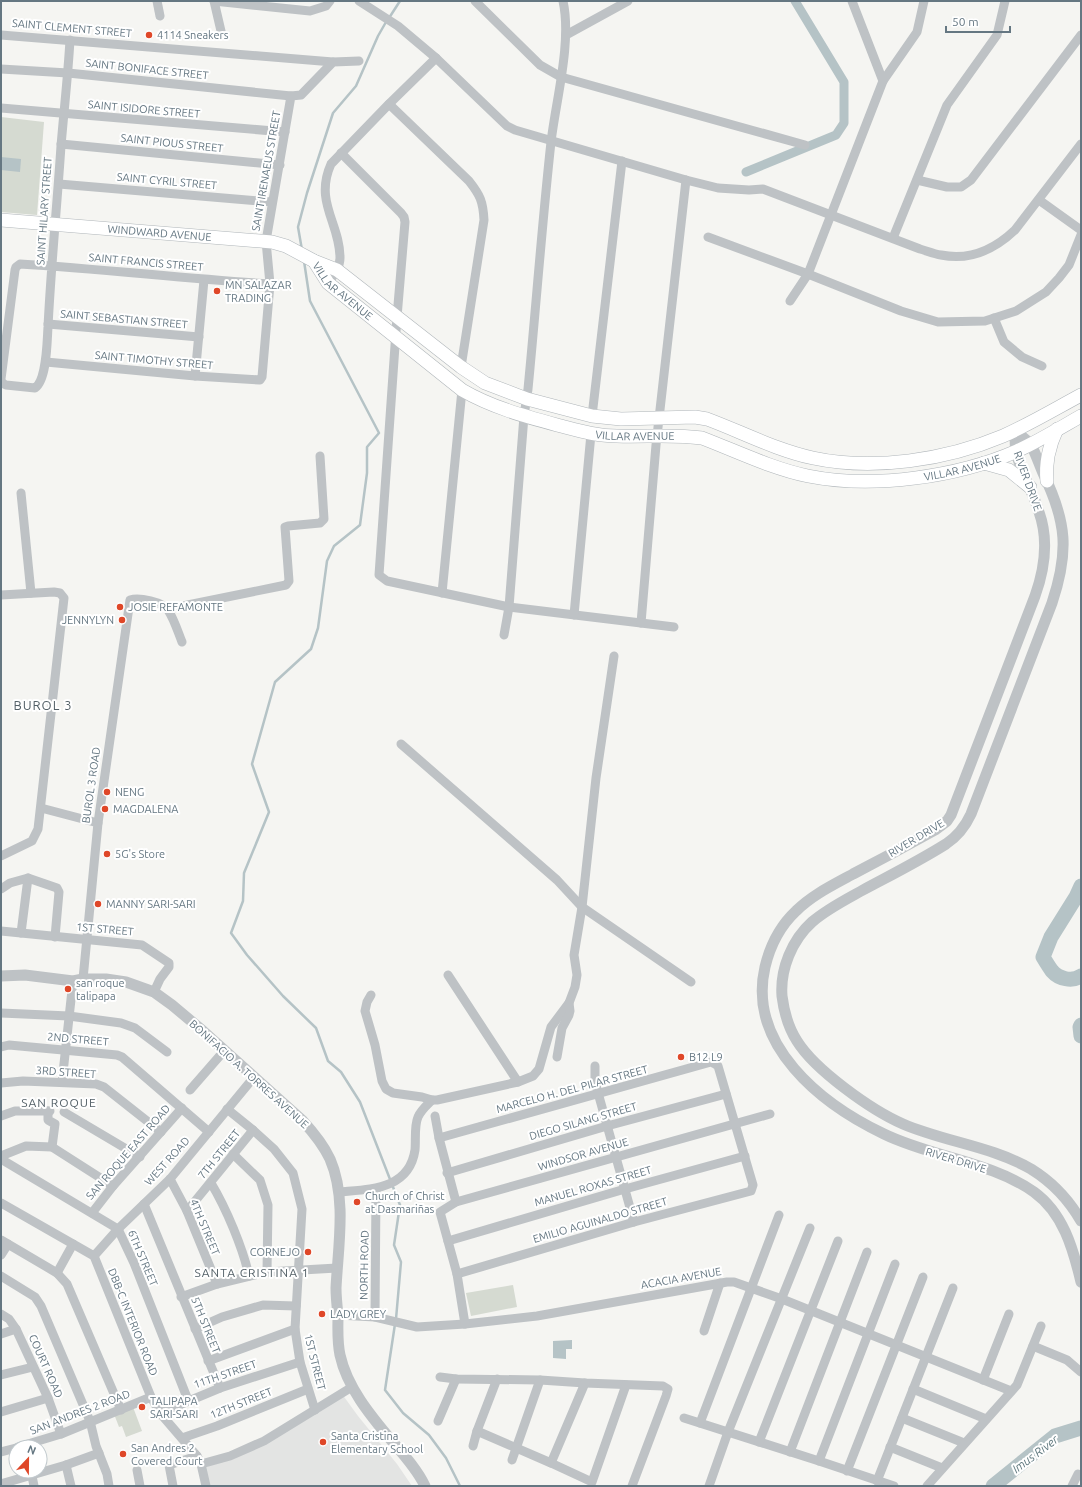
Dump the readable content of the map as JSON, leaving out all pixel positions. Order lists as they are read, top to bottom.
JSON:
{
  "streets": {
    "main road": ["WINDWARD AVENUE", "VILLAR AVENUE"],
    "street": [
      "SAINT CLEMENT STREET",
      "SAINT BONIFACE STREET",
      "SAINT ISIDORE STREET",
      "SAINT PIOUS STREET",
      "SAINT IRENAEUS STREET",
      "SAINT CYRIL STREET",
      "SAINT HILARY STREET",
      "SAINT FRANCIS STREET",
      "SAINT SEBASTIAN STREET",
      "SAINT TIMOTHY STREET",
      "RIVER DRIVE",
      "BUROL 3 ROAD",
      "1ST STREET",
      "2ND STREET",
      "3RD STREET",
      "BONIFACIO A. TORRES AVENUE",
      "MARCELO H. DEL PILAR STREET",
      "DIEGO SILANG STREET",
      "SAN ROQUE EAST ROAD",
      "7TH STREET",
      "WINDSOR AVENUE",
      "WEST ROAD",
      "MANUEL ROXAS STREET",
      "EMILIO AGUINALDO STREET",
      "4TH STREET",
      "6TH STREET",
      "NORTH ROAD",
      "ACACIA AVENUE",
      "DBB-C INTERIOR ROAD",
      "5TH STREET",
      "COURT ROAD",
      "11TH STREET",
      "12TH STREET",
      "SAN ANDRES 2 ROAD"
    ]
  },
  "crossings": [
    ["SAINT CLEMENT STREET", "SAINT HILARY STREET"],
    ["SAINT BONIFACE STREET", "SAINT IRENAEUS STREET"],
    ["SAINT BONIFACE STREET", "SAINT HILARY STREET"],
    ["SAINT ISIDORE STREET", "SAINT IRENAEUS STREET"],
    ["SAINT ISIDORE STREET", "SAINT HILARY STREET"],
    ["SAINT PIOUS STREET", "SAINT IRENAEUS STREET"],
    ["SAINT PIOUS STREET", "SAINT HILARY STREET"],
    ["SAINT IRENAEUS STREET", "SAINT CYRIL STREET"],
    ["SAINT IRENAEUS STREET", "WINDWARD AVENUE"],
    ["SAINT IRENAEUS STREET", "SAINT FRANCIS STREET"],
    ["SAINT IRENAEUS STREET", "SAINT TIMOTHY STREET"],
    ["SAINT CYRIL STREET", "SAINT HILARY STREET"],
    ["SAINT HILARY STREET", "WINDWARD AVENUE"],
    ["SAINT HILARY STREET", "SAINT FRANCIS STREET"],
    ["SAINT HILARY STREET", "SAINT SEBASTIAN STREET"],
    ["SAINT HILARY STREET", "SAINT TIMOTHY STREET"],
    ["WINDWARD AVENUE", "VILLAR AVENUE"],
    ["VILLAR AVENUE", "RIVER DRIVE"],
    ["BUROL 3 ROAD", "1ST STREET"],
    ["BUROL 3 ROAD", "2ND STREET"],
    ["BUROL 3 ROAD", "3RD STREET"],
    ["BUROL 3 ROAD", "BONIFACIO A. TORRES AVENUE"],
    ["1ST STREET", "BONIFACIO A. TORRES AVENUE"],
    ["1ST STREET", "7TH STREET"],
    ["1ST STREET", "WEST ROAD"],
    ["1ST STREET", "11TH STREET"],
    ["1ST STREET", "12TH STREET"],
    ["2ND STREET", "SAN ROQUE EAST ROAD"],
    ["2ND STREET", "WEST ROAD"],
    ["3RD STREET", "SAN ROQUE EAST ROAD"],
    ["BONIFACIO A. TORRES AVENUE", "WEST ROAD"],
    ["BONIFACIO A. TORRES AVENUE", "ACACIA AVENUE"],
    ["MARCELO H. DEL PILAR STREET", "DIEGO SILANG STREET"],
    ["SAN ROQUE EAST ROAD", "6TH STREET"],
    ["7TH STREET", "4TH STREET"],
    ["WINDSOR AVENUE", "MANUEL ROXAS STREET"],
    ["WEST ROAD", "4TH STREET"],
    ["WEST ROAD", "6TH STREET"],
    ["WEST ROAD", "DBB-C INTERIOR ROAD"],
    ["WEST ROAD", "5TH STREET"],
    ["MANUEL ROXAS STREET", "EMILIO AGUINALDO STREET"],
    ["6TH STREET", "11TH STREET"],
    ["NORTH ROAD", "ACACIA AVENUE"],
    ["DBB-C INTERIOR ROAD", "11TH STREET"],
    ["DBB-C INTERIOR ROAD", "12TH STREET"],
    ["DBB-C INTERIOR ROAD", "SAN ANDRES 2 ROAD"],
    ["5TH STREET", "11TH STREET"],
    ["COURT ROAD", "SAN ANDRES 2 ROAD"]
  ],
  "districts": ["BUROL 3", "SAN ROQUE", "SANTA CRISTINA 1"],
  "water": ["Imus River"],
  "places": [
    "4114 Sneakers",
    "MN SALAZAR TRADING",
    "JOSIE REFAMONTE",
    "JENNYLYN",
    "NENG",
    "MAGDALENA",
    "5G's Store",
    "MANNY SARI-SARI",
    "san roque talipapa",
    "B12 L9",
    "Church of Christ at Dasmariñas",
    "CORNEJO",
    "LADY GREY",
    "TALIPAPA SARI-SARI",
    "Santa Cristina Elementary School",
    "San Andres 2 Covered Court"
  ],
  "scale_bar": "50 m",
  "north": "top"
}
